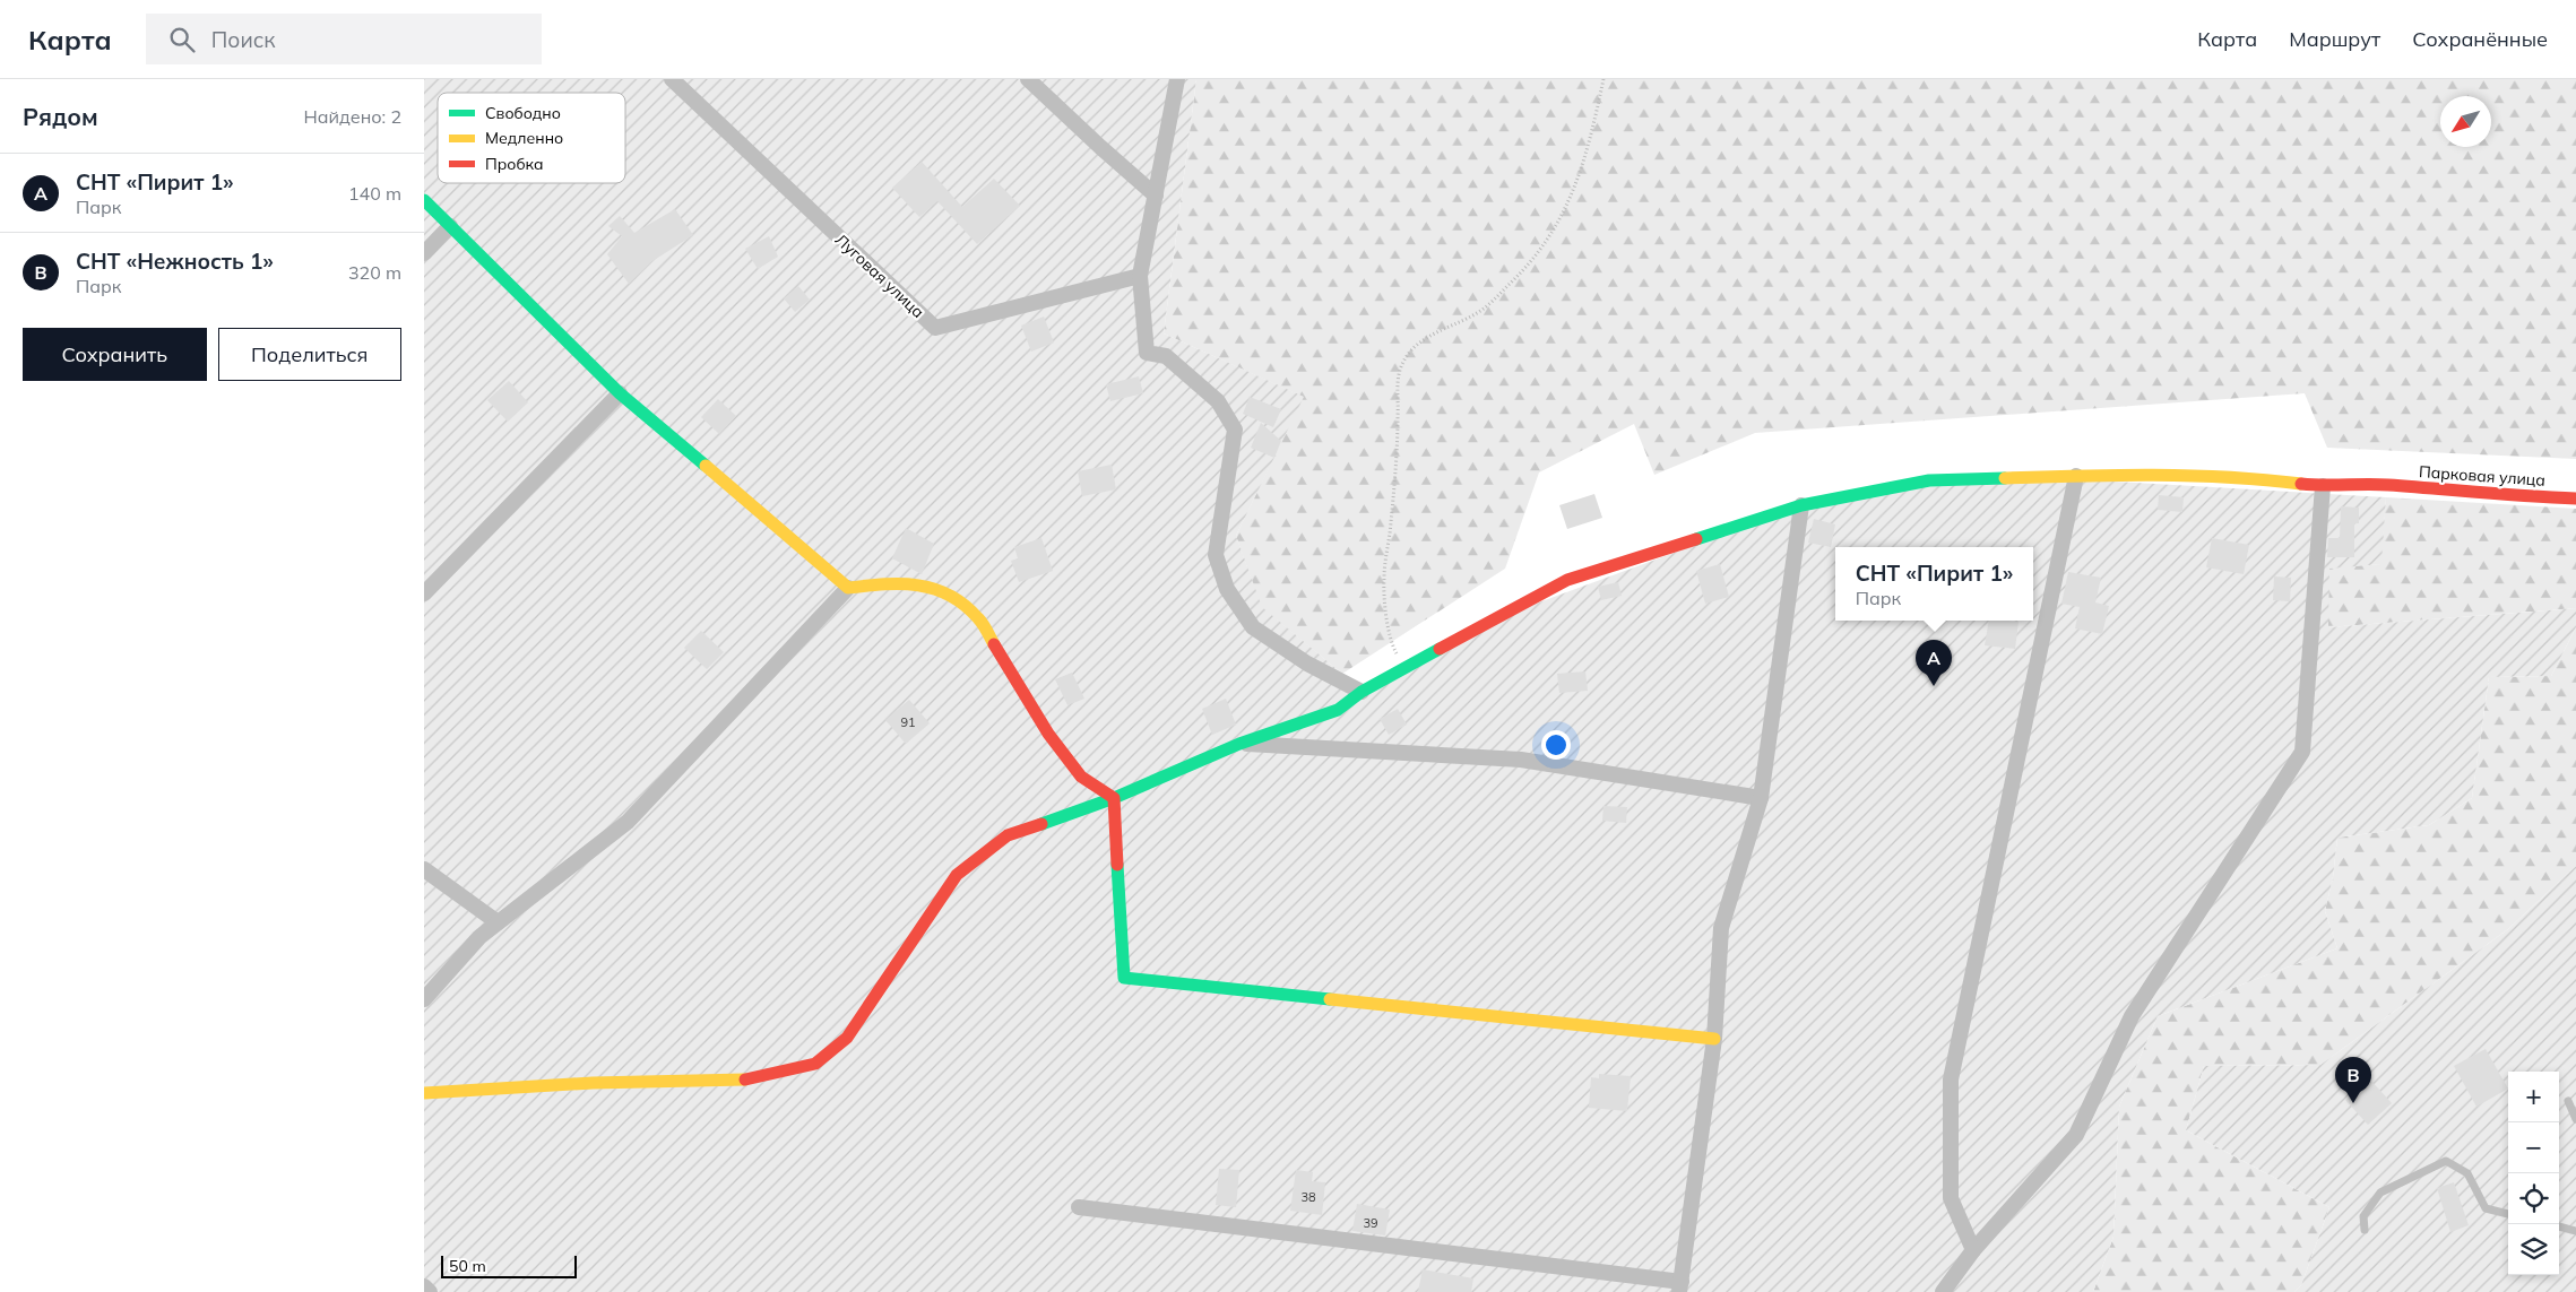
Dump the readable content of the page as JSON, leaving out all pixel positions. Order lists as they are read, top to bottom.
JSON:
{
  "streets": {
    "street": ["Луговая улица", "Парковая улица"]
  },
  "house_numbers": ["91", "38", "39"],
  "legend": ["Свободно", "Медленно", "Пробка"],
  "scale_bar": "50 m",
  "north": "bottom left",
  "page": {
    "header": "Карта",
    "search": "Поиск",
    "nav": ["Карта", "Маршрут", "Сохранённые"],
    "heading": ["Рядом", "Найдено: 2"],
    "list": [
      {
        "mark": "A",
        "name": "СНТ «Пирит 1»",
        "note": "Парк",
        "value": "140 m"
      },
      {
        "mark": "B",
        "name": "СНТ «Нежность 1»",
        "note": "Парк",
        "value": "320 m"
      }
    ],
    "buttons": ["Сохранить", "Поделиться"],
    "popup": ["СНТ «Пирит 1»", "Парк"],
    "pins": ["A", "B"],
    "map_buttons": ["+", "−"],
    "scale": "50 m"
  }
}
